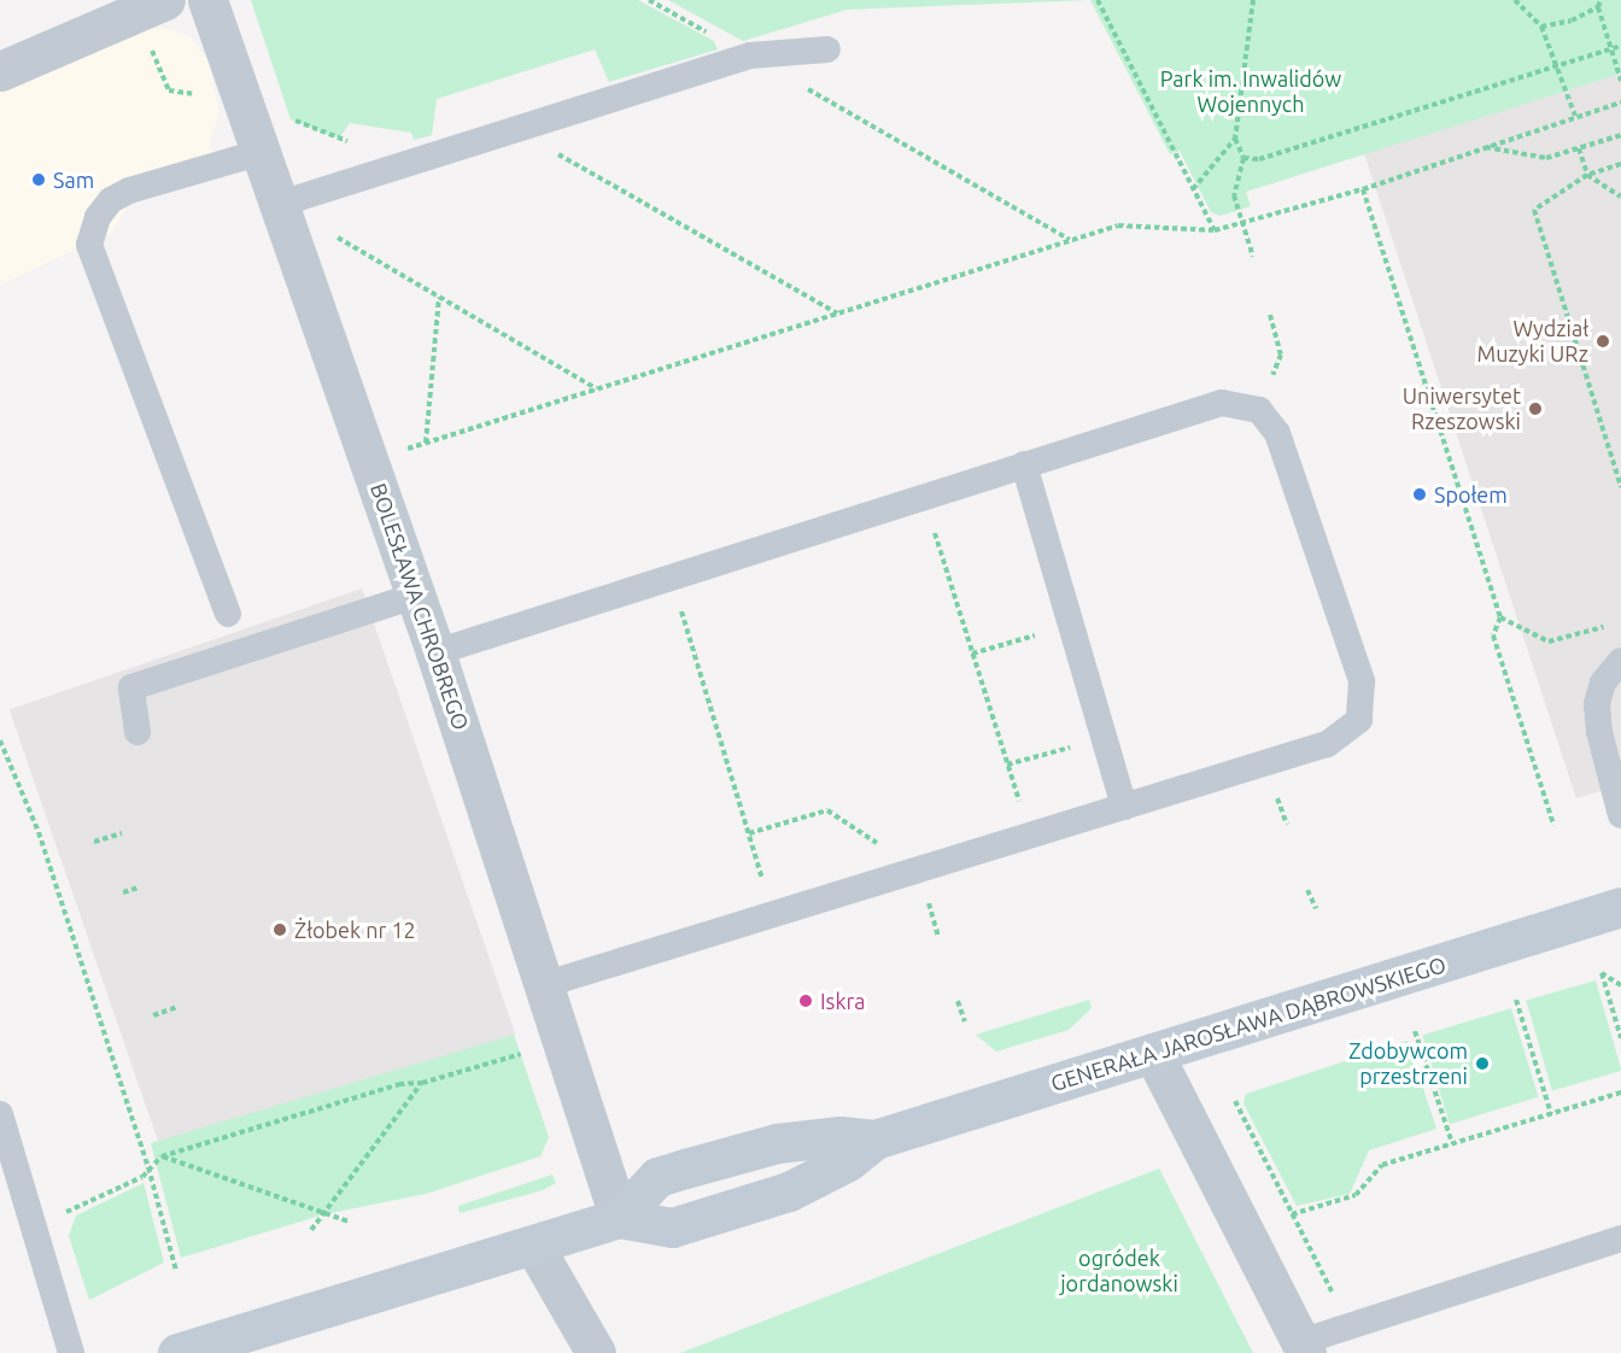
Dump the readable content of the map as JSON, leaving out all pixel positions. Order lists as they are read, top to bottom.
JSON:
{
  "streets": {
    "main road": ["GENERAŁA JAROSŁAWA DĄBROWSKIEGO"],
    "street": ["BOLESŁAWA CHROBREGO"]
  },
  "crossings": [
    ["BOLESŁAWA CHROBREGO", "GENERAŁA JAROSŁAWA DĄBROWSKIEGO"]
  ],
  "parks": ["Park im. Inwalidów Wojennych", "ogródek jordanowski"],
  "places": [
    "Sam",
    "Wydział Muzyki URz",
    "Uniwersytet Rzeszowski",
    "Społem",
    "Żłobek nr 12",
    "Iskra",
    "Zdobywcom przestrzeni"
  ]
}
